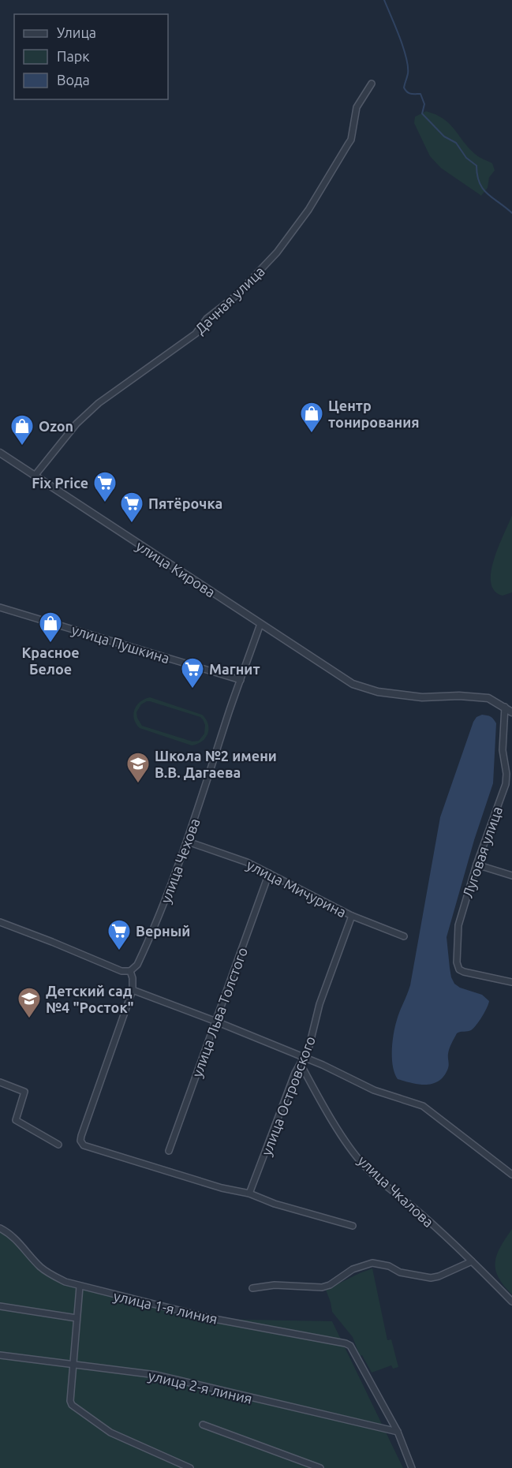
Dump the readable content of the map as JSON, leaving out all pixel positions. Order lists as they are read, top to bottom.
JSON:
{
  "streets": {
    "street": [
      "Дачная улица",
      "улица Кирова",
      "улица Пушкина",
      "Луговая улица",
      "улица Чехова",
      "улица Мичурина",
      "улица Льва Толстого",
      "улица Островского",
      "улица Чкалова",
      "улица 1-я линия",
      "улица 2-я линия"
    ]
  },
  "crossings": [
    ["Дачная улица", "улица Кирова"],
    ["улица Кирова", "Луговая улица"],
    ["улица Кирова", "улица Чехова"],
    ["улица Пушкина", "улица Чехова"],
    ["улица Чехова", "улица Мичурина"],
    ["улица Мичурина", "улица Льва Толстого"],
    ["улица Мичурина", "улица Островского"],
    ["улица Островского", "улица Чкалова"],
    ["улица 1-я линия", "улица 2-я линия"]
  ],
  "places": {
    "shop": ["Центр тонирования", "Ozon", "Красное Белое"],
    "supermarket": [
      "Fix Price",
      "Пятёрочка",
      "Магнит",
      "Верный"
    ],
    "school or university": ["Школа №2 имени В.В. Дагаева", "Детский сад №4 \"Росток\""]
  },
  "legend": ["Улица", "Парк", "Вода"]
}
